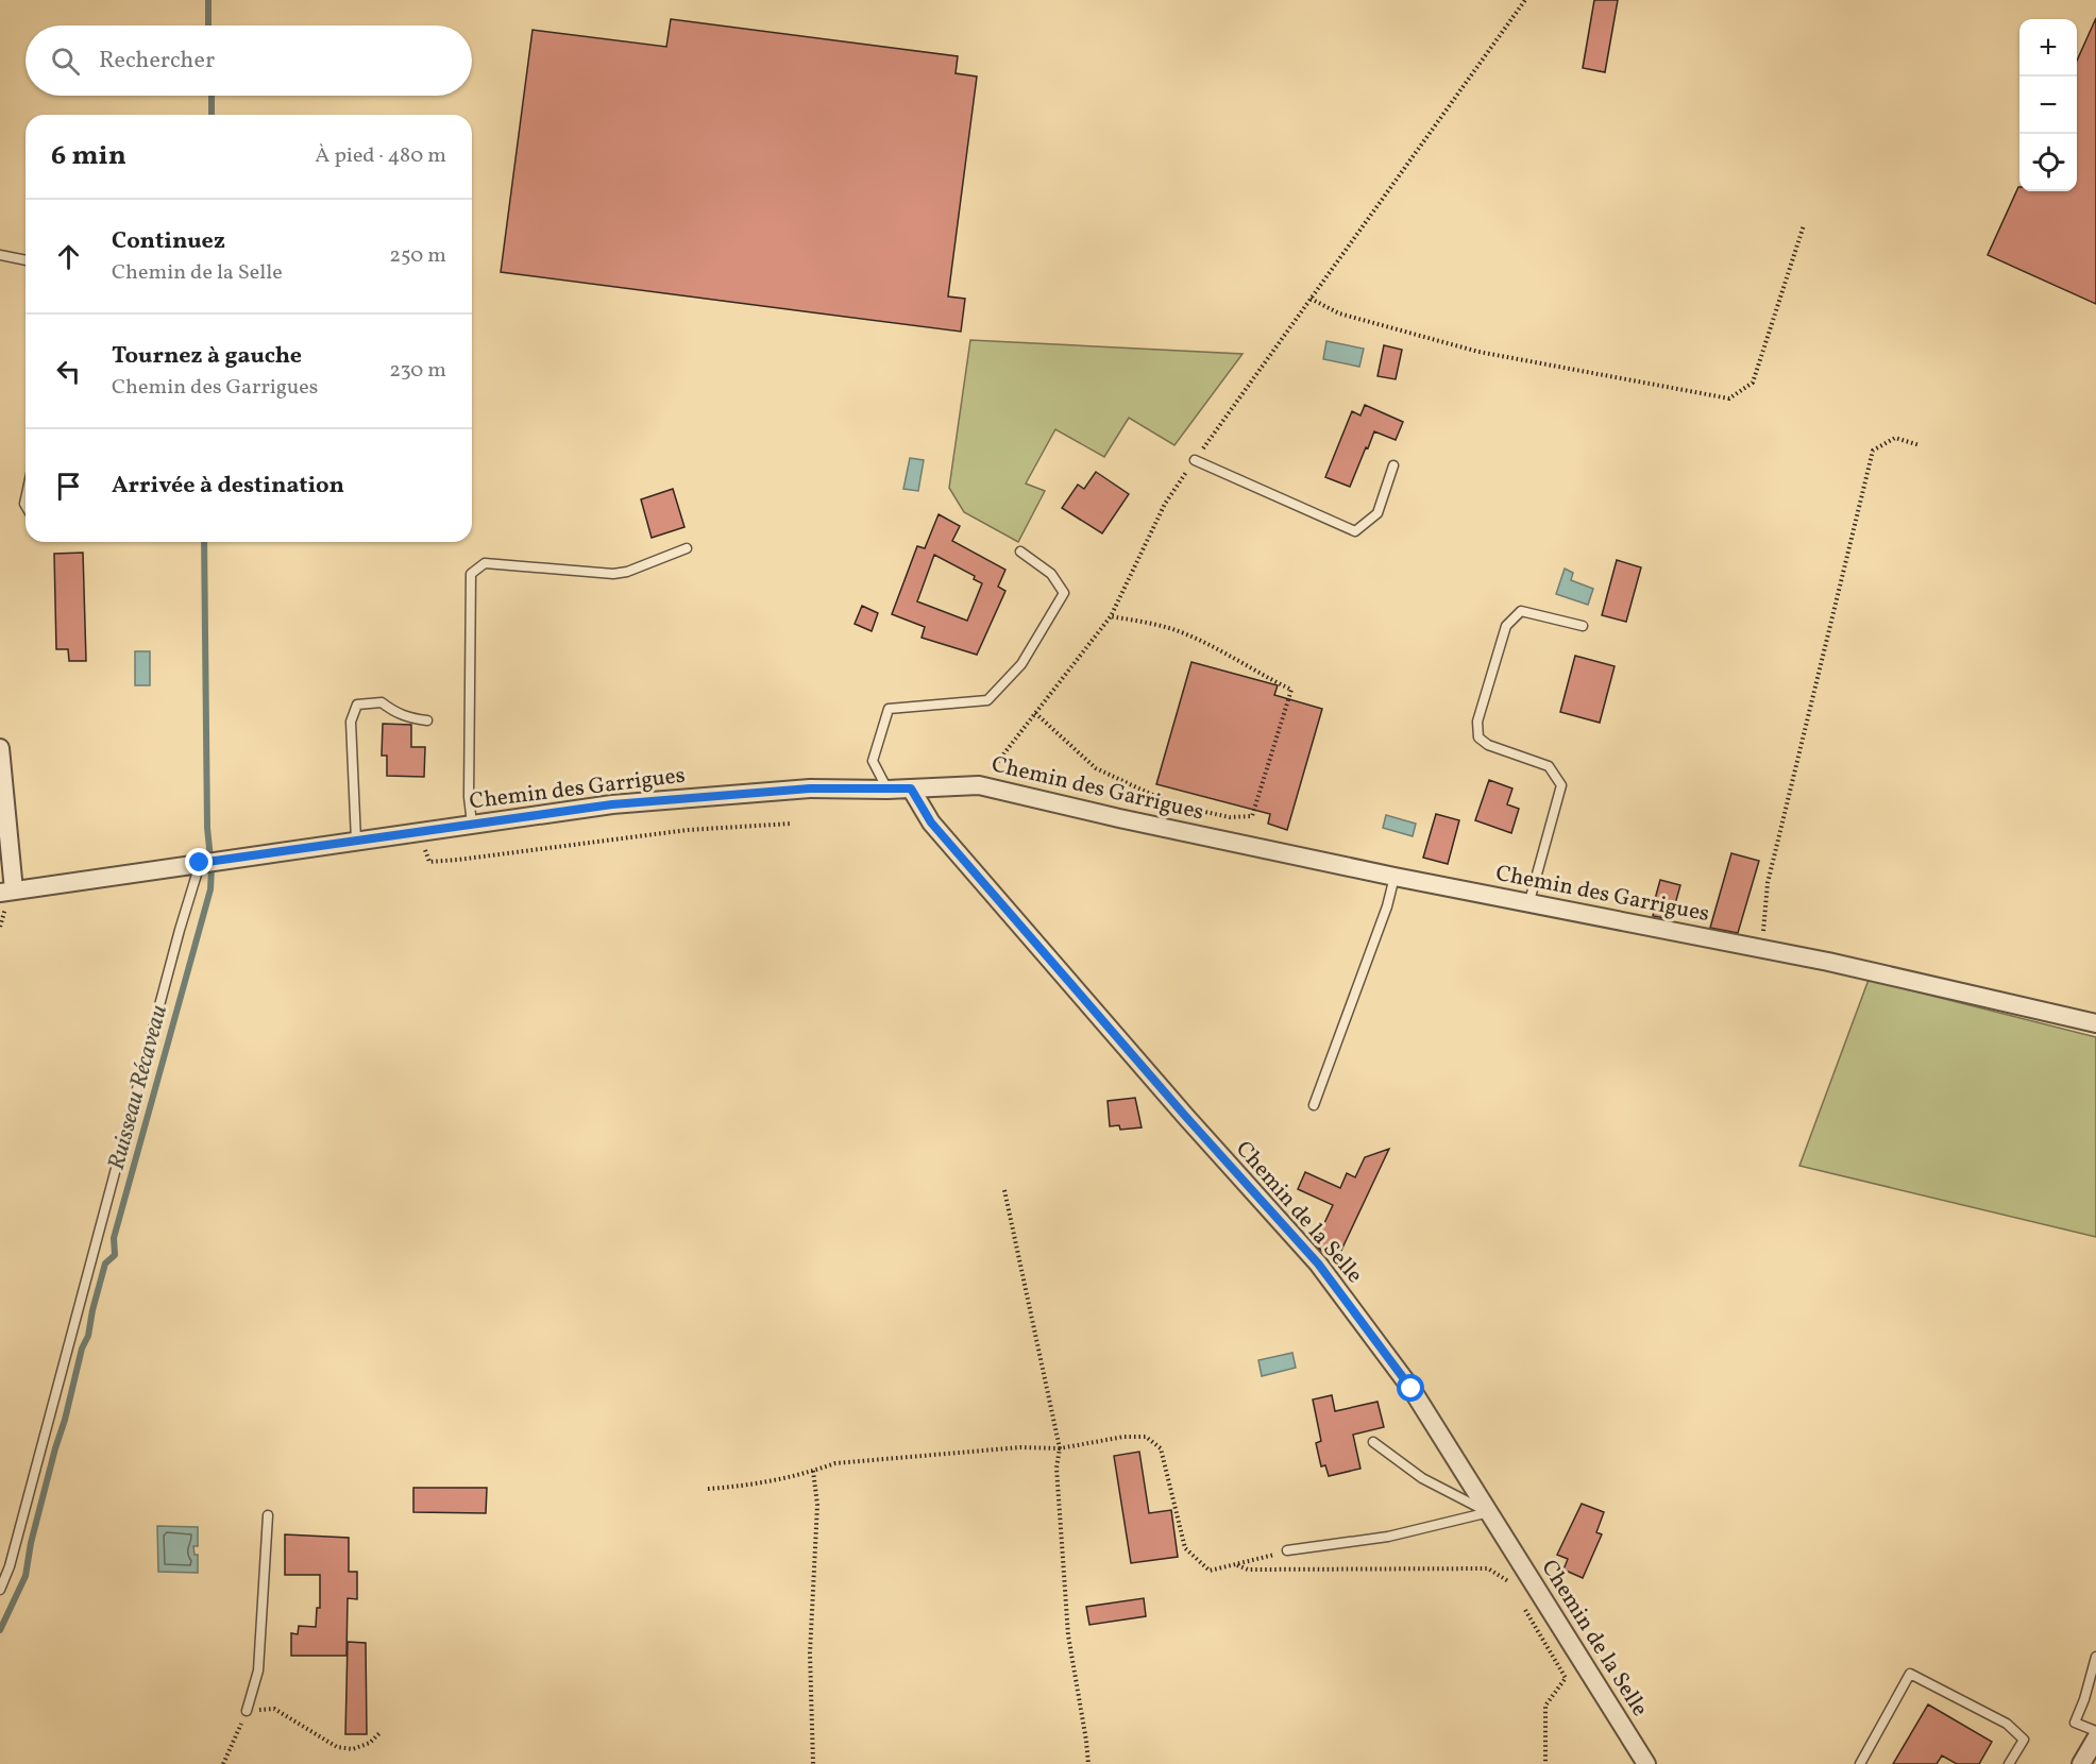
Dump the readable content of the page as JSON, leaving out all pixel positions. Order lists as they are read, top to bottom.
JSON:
{
  "streets": {
    "street": ["Chemin des Garrigues", "Chemin de la Selle"]
  },
  "crossings": [
    ["Chemin des Garrigues", "Chemin de la Selle"]
  ],
  "water": ["Ruisseau Récaveau"],
  "page": {
    "map_buttons": ["+", "−"],
    "search": "Rechercher",
    "heading": ["6 min", "À pied · 480 m"],
    "list": [
      ["Continuez", "Chemin de la Selle", "250 m"],
      ["Tournez à gauche", "Chemin des Garrigues", "230 m"],
      "Arrivée à destination"
    ]
  }
}
